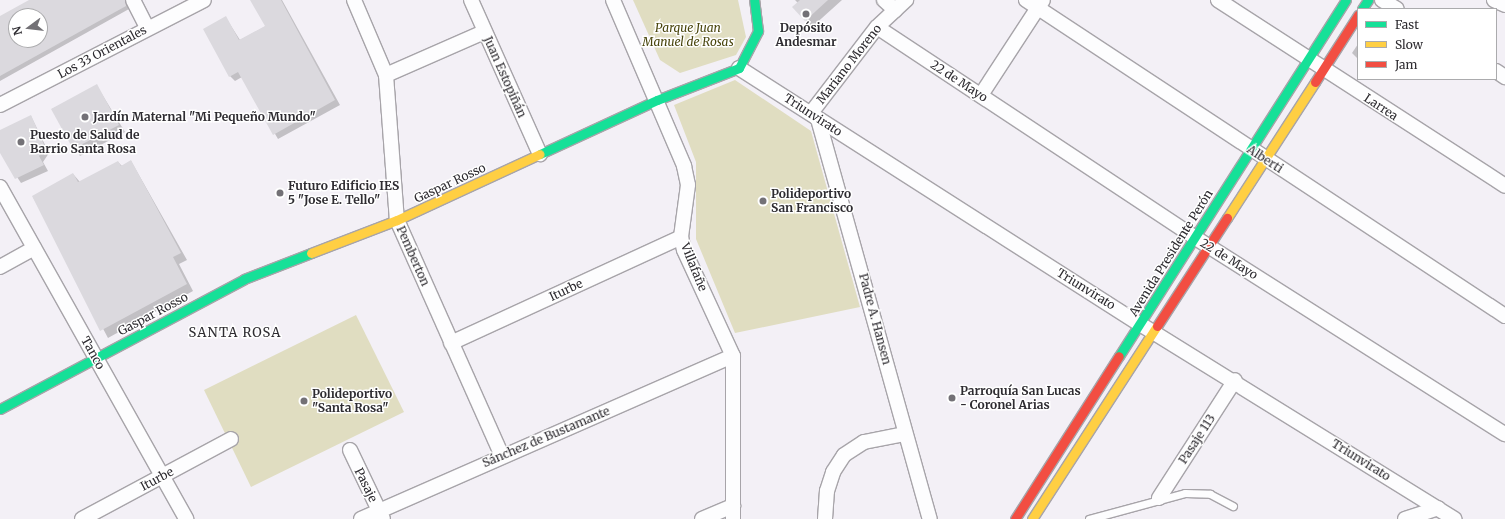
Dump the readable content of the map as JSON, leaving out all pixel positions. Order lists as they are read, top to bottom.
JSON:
{
  "streets": {
    "main road": ["Gaspar Rosso", "Avenida Presidente Perón"],
    "street": [
      "Los 33 Orientales",
      "Mariano Moreno",
      "Juan Estopiñán",
      "22 de Mayo",
      "Larrea",
      "Triunvirato",
      "Alberti",
      "Pemberton",
      "Villafañe",
      "Iturbe",
      "Padre A. Hansen",
      "Tanco",
      "Sánchez de Bustamante",
      "Pasaje 113",
      "Pasaje"
    ]
  },
  "crossings": [
    ["Mariano Moreno", "22 de Mayo"],
    ["Mariano Moreno", "Triunvirato"],
    ["Mariano Moreno", "Padre A. Hansen"],
    ["Juan Estopiñán", "Gaspar Rosso"],
    ["22 de Mayo", "Avenida Presidente Perón"],
    ["Larrea", "Avenida Presidente Perón"],
    ["Triunvirato", "Gaspar Rosso"],
    ["Triunvirato", "Avenida Presidente Perón"],
    ["Triunvirato", "Padre A. Hansen"],
    ["Triunvirato", "Pasaje 113"],
    ["Alberti", "Avenida Presidente Perón"],
    ["Gaspar Rosso", "Pemberton"],
    ["Gaspar Rosso", "Villafañe"],
    ["Gaspar Rosso", "Tanco"],
    ["Pemberton", "Iturbe"],
    ["Pemberton", "Sánchez de Bustamante"],
    ["Villafañe", "Iturbe"],
    ["Villafañe", "Sánchez de Bustamante"],
    ["Iturbe", "Tanco"],
    ["Sánchez de Bustamante", "Pasaje"]
  ],
  "districts": ["SANTA ROSA"],
  "parks": ["Parque Juan Manuel de Rosas"],
  "places": [
    "Depósito Andesmar",
    "Jardín Maternal \"Mi Pequeño Mundo\"",
    "Puesto de Salud de Barrio Santa Rosa",
    "Futuro Edificio IES 5 \"Jose E. Tello\"",
    "Polideportivo San Francisco",
    "Parroquía San Lucas - Coronel Arias",
    "Polideportivo \"Santa Rosa\""
  ],
  "legend": ["Fast", "Slow", "Jam"],
  "north": "left"
}
